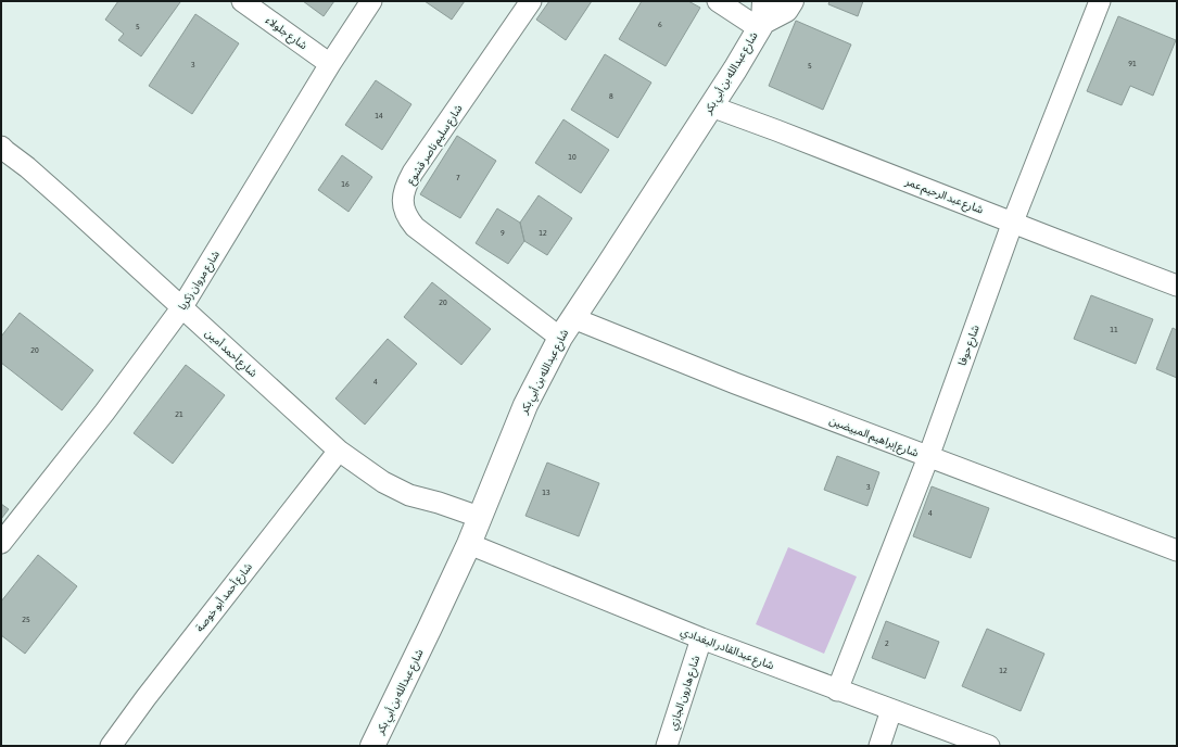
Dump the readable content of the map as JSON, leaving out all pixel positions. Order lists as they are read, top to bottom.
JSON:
{
  "streets": {
    "street": [
      "شارع جلولاء",
      "شارع عبدالله بن أبي بكر",
      "شارع سليم ناصر قشوع",
      "شارع عبد الرحيم عمر",
      "شارع مروان زكريا",
      "شارع حوفا",
      "شارع أحمد أمين",
      "شارع إبراهيم المبيضين",
      "شارع أحمد أبو خوصة",
      "شارع عبدالقادر البغدادي",
      "شارع هارون الجازي"
    ]
  },
  "crossings": [
    ["شارع جلولاء", "شارع مروان زكريا"],
    ["شارع عبدالله بن أبي بكر", "شارع سليم ناصر قشوع"],
    ["شارع عبدالله بن أبي بكر", "شارع عبد الرحيم عمر"],
    ["شارع عبدالله بن أبي بكر", "شارع أحمد أمين"],
    ["شارع عبدالله بن أبي بكر", "شارع إبراهيم المبيضين"],
    ["شارع عبدالله بن أبي بكر", "شارع عبدالقادر البغدادي"],
    ["شارع عبد الرحيم عمر", "شارع حوفا"],
    ["شارع مروان زكريا", "شارع أحمد أمين"],
    ["شارع حوفا", "شارع إبراهيم المبيضين"],
    ["شارع حوفا", "شارع عبدالقادر البغدادي"],
    ["شارع أحمد أمين", "شارع أحمد أبو خوصة"],
    ["شارع عبدالقادر البغدادي", "شارع هارون الجازي"]
  ],
  "house_numbers": [
    "6",
    "5",
    "91",
    "3",
    "5",
    "8",
    "14",
    "10",
    "7",
    "16",
    "9",
    "12",
    "20",
    "11",
    "20",
    "4",
    "21",
    "3",
    "13",
    "4",
    "25",
    "2",
    "12"
  ]
}
